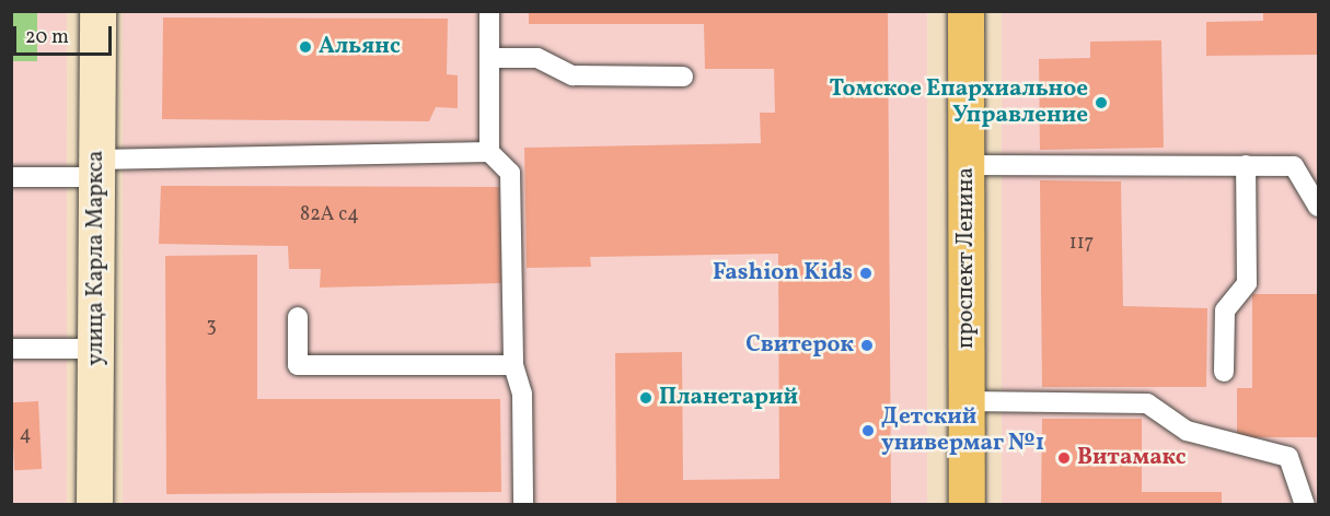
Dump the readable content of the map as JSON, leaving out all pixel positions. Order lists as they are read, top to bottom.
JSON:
{
  "streets": {
    "main road": ["проспект Ленина"],
    "street": ["улица Карла Маркса"]
  },
  "places": [
    "Альянс",
    "Томское Епархиальное Управление",
    "Fashion Kids",
    "Свитерок",
    "Планетарий",
    "Детский универмаг №1",
    "Витамакс"
  ],
  "house_numbers": [
    "82А с4",
    "117",
    "3",
    "4"
  ],
  "scale_bar": "20 m"
}
